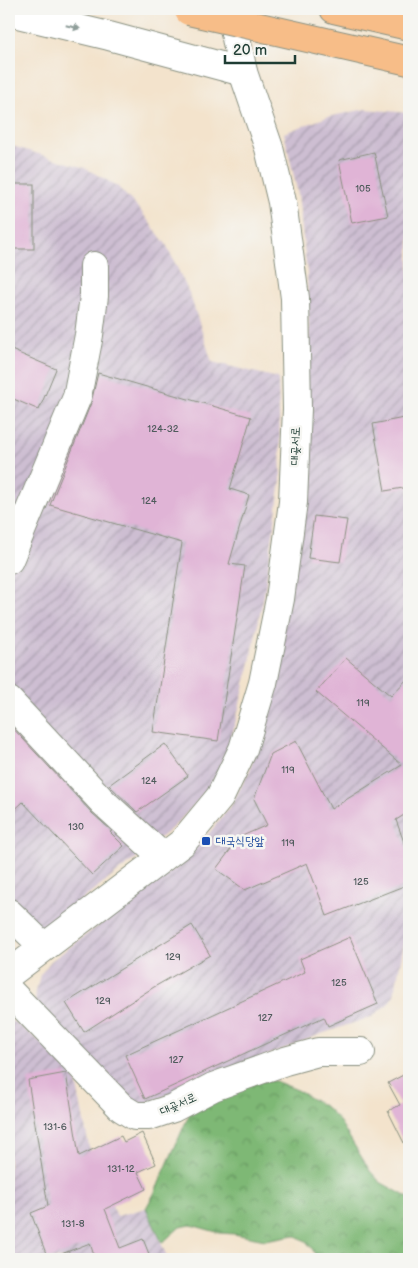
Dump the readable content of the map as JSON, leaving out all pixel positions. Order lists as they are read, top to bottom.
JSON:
{
  "streets": {
    "street": ["대곶서로"]
  },
  "places": {
    "transit": ["대국식당앞"]
  },
  "house_numbers": [
    "105",
    "124-32",
    "124",
    "119",
    "119",
    "124",
    "130",
    "119",
    "125",
    "129",
    "125",
    "129",
    "127",
    "127",
    "131-6",
    "131-12",
    "131-8"
  ],
  "scale_bar": "20 m"
}
